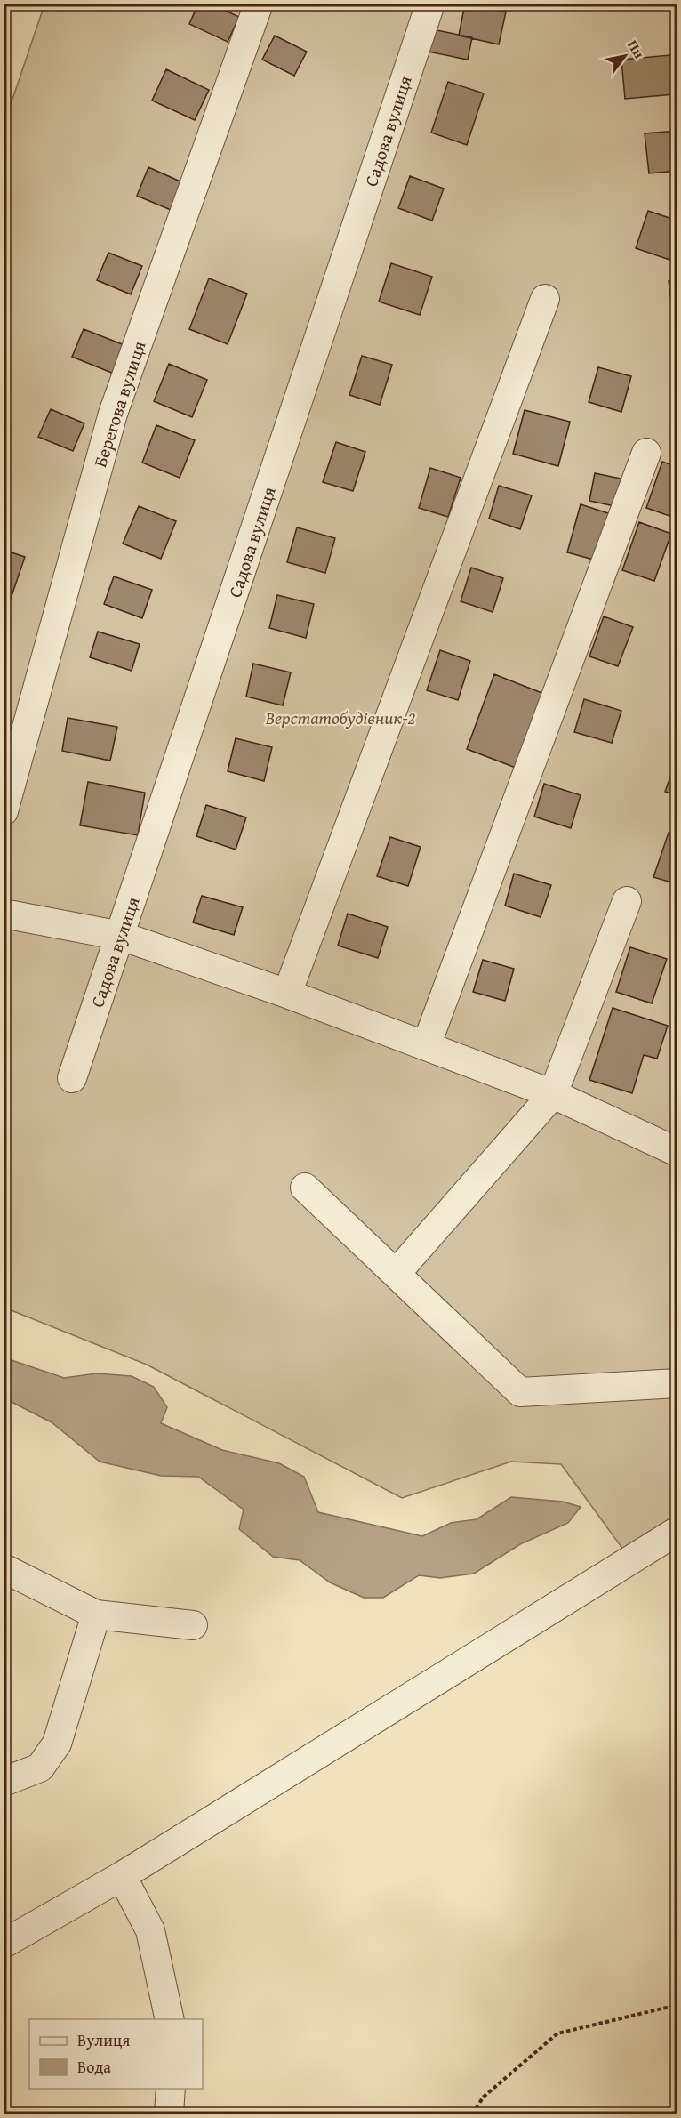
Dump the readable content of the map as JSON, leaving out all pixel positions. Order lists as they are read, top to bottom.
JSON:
{
  "streets": {
    "street": ["Садова вулиця", "Берегова вулиця"]
  },
  "parks": ["Верстатобудівник-2"],
  "legend": ["Вулиця", "Вода"],
  "north": "top right"
}
